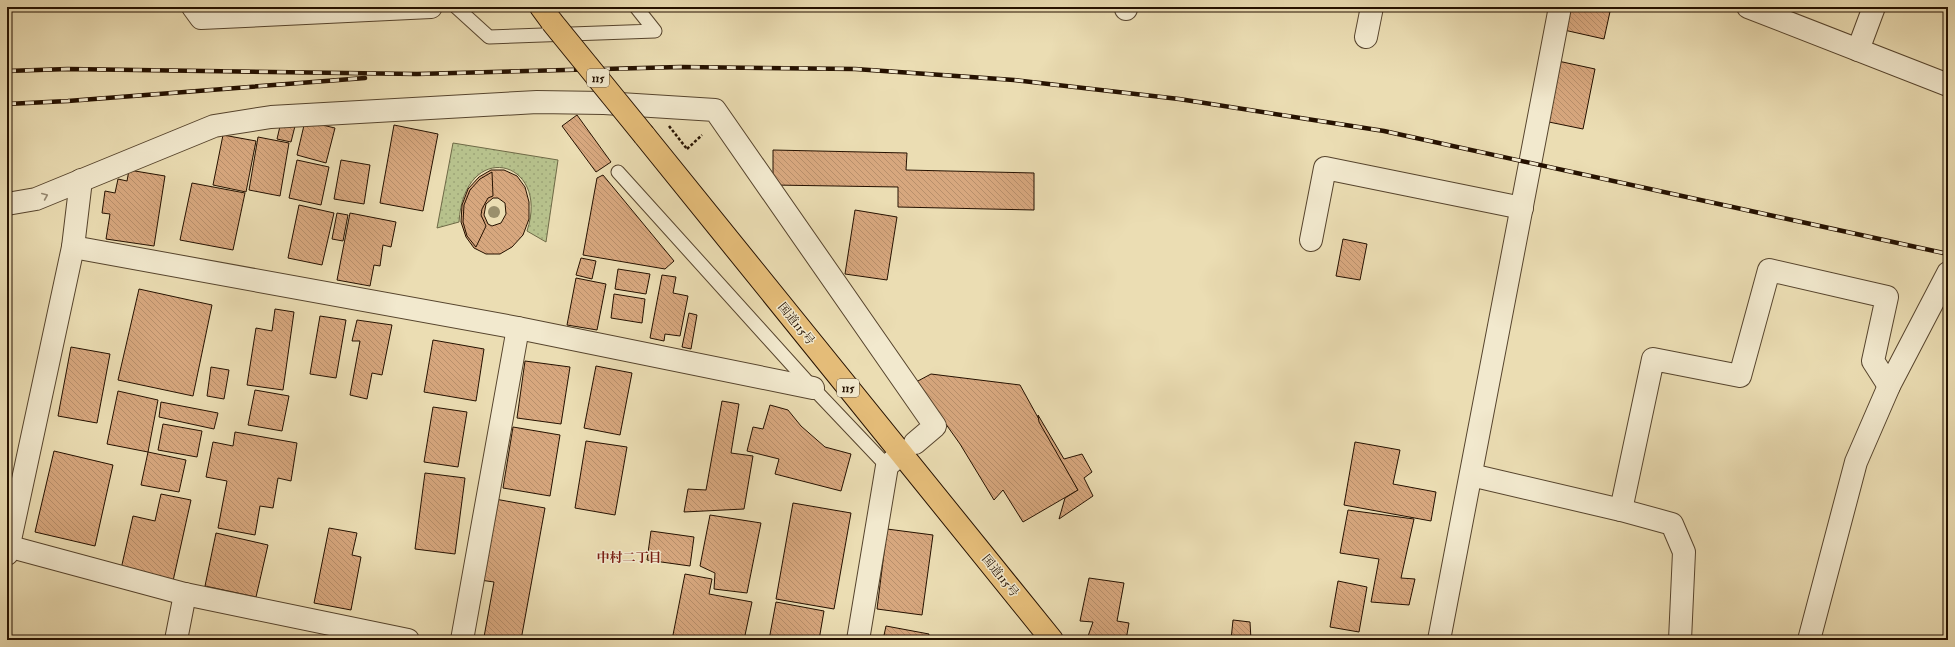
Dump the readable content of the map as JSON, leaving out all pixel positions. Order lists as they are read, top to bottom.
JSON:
{
  "streets": {
    "highway": ["115", "国道115号"]
  },
  "districts": ["中村二丁目"]
}
